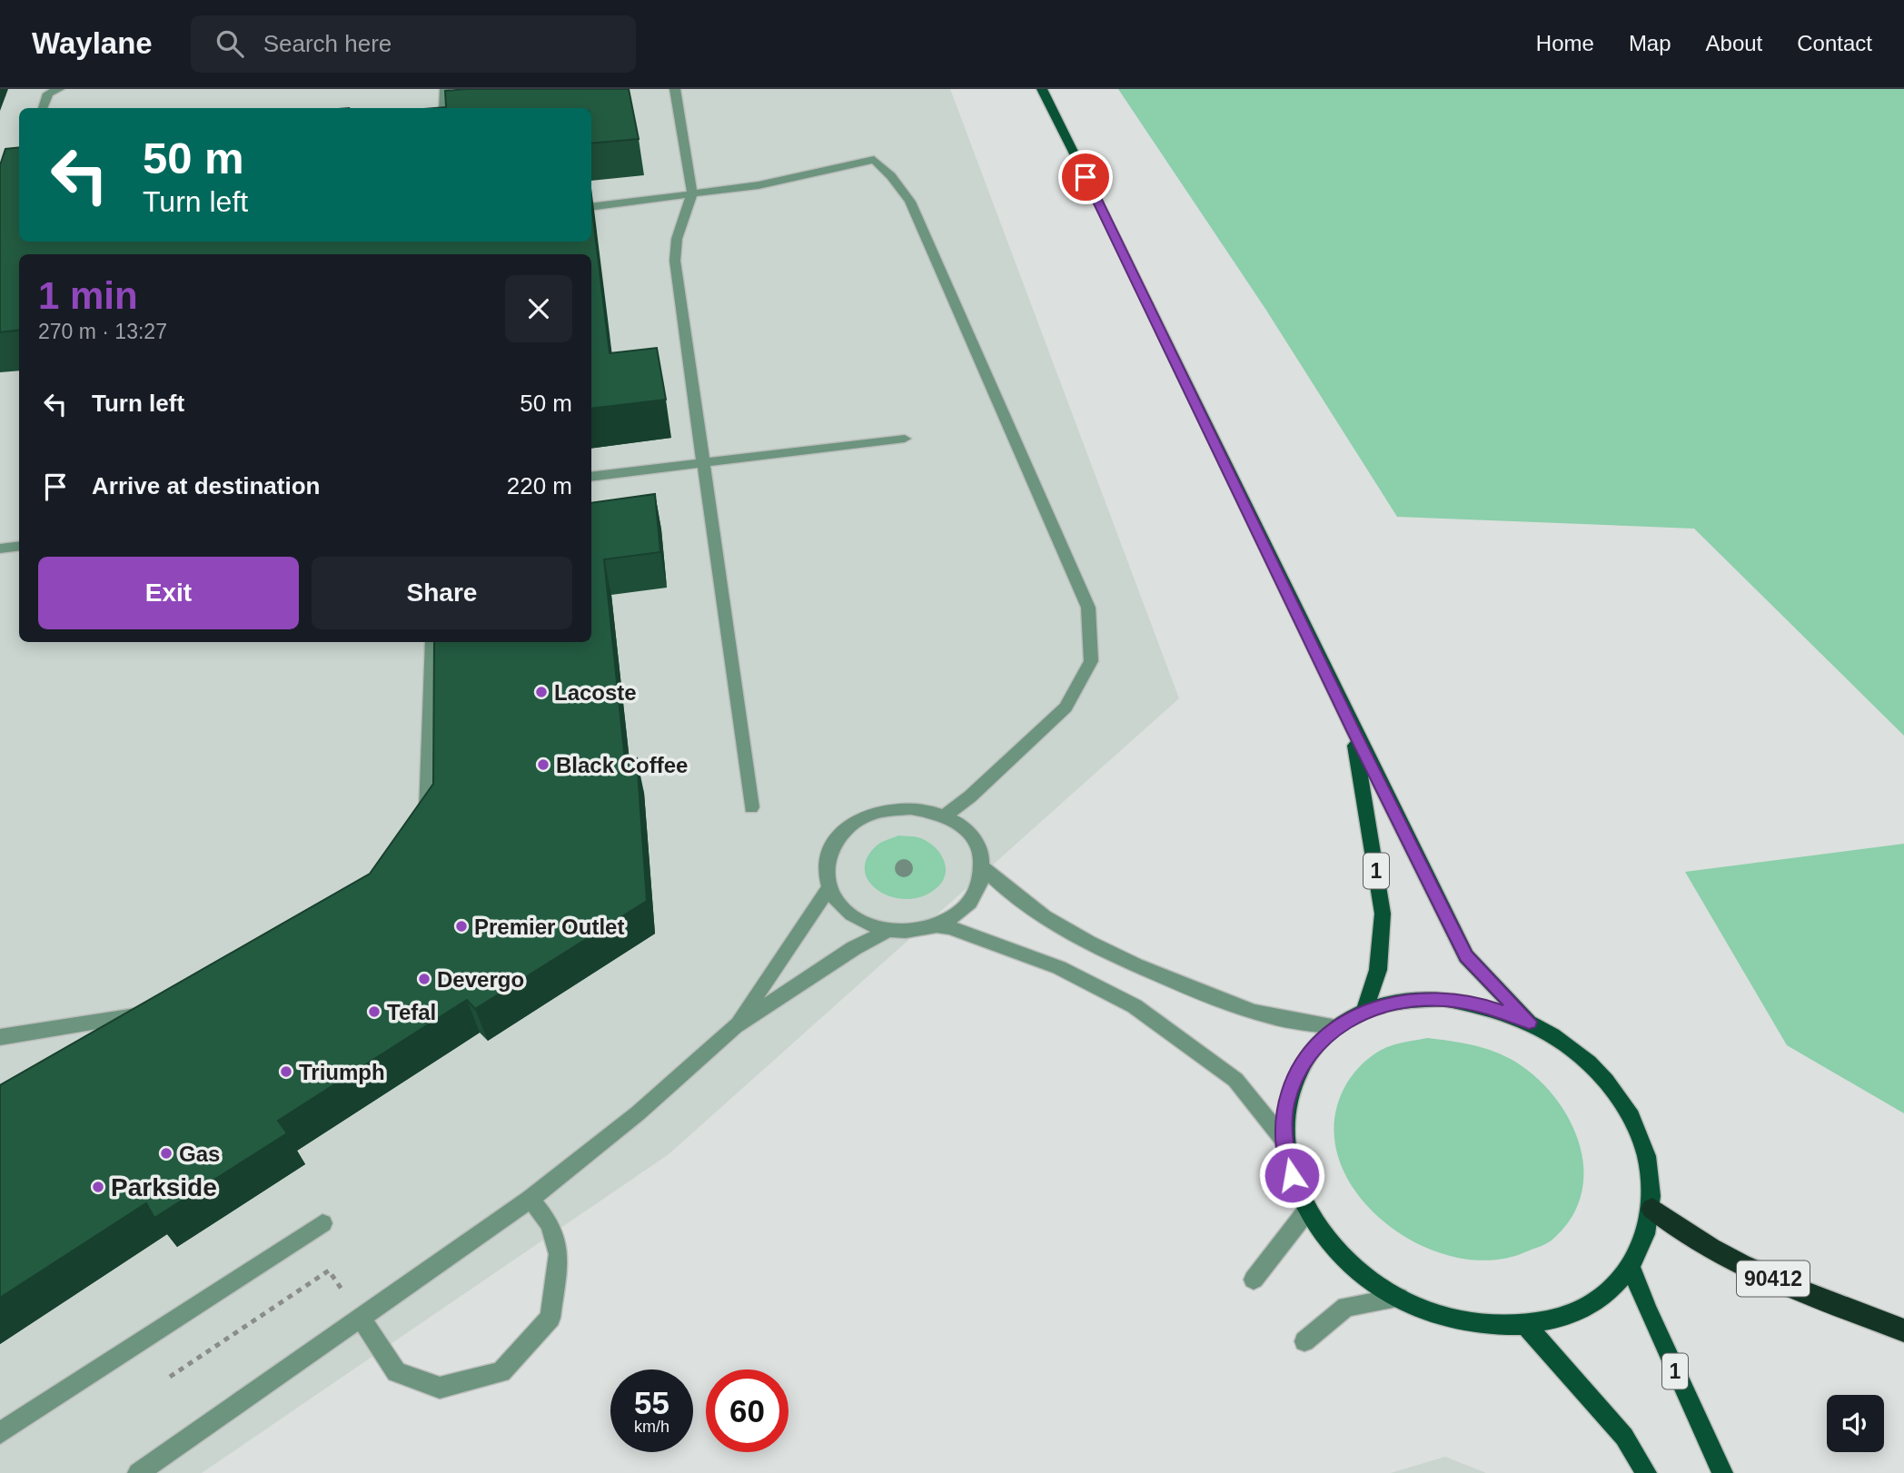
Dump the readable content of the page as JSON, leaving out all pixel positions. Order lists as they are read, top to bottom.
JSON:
{
  "streets": {
    "highway": ["90412"],
    "main road": ["1"]
  },
  "crossings": [
    ["1", "90412"]
  ],
  "places": [
    "Lacoste",
    "Black Coffee",
    "Premier Outlet",
    "Devergo",
    "Tefal",
    "Triumph",
    "Gas",
    "Parkside"
  ],
  "page": {
    "header": "Waylane",
    "search": "Search here",
    "nav": [
      "Home",
      "Map",
      "About",
      "Contact"
    ],
    "turn": ["50 m", "Turn left"],
    "heading": ["1 min", "270 m · 13:27"],
    "list": [
      {
        "name": "Turn left",
        "value": "50 m"
      },
      {
        "name": "Arrive at destination",
        "value": "220 m"
      }
    ],
    "buttons": ["Exit", "Share"],
    "speed": "55 km/h",
    "limit": "60"
  }
}
